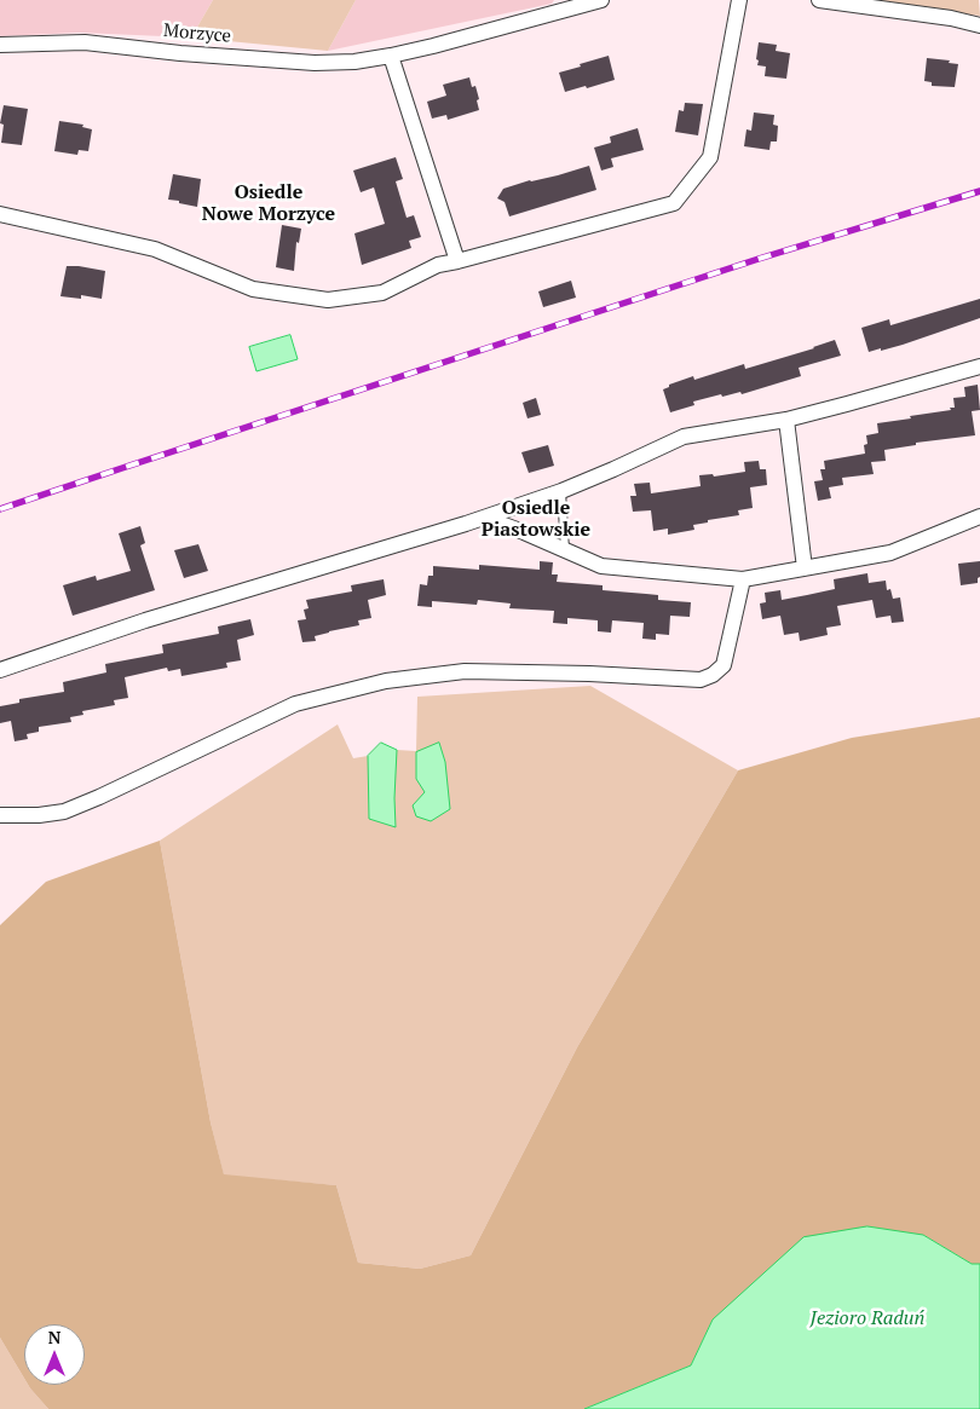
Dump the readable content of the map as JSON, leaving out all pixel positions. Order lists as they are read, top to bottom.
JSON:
{
  "streets": {
    "street": ["Morzyce"]
  },
  "districts": ["Osiedle Nowe Morzyce", "Osiedle Piastowskie"],
  "water": ["Jezioro Raduń"],
  "north": "top"
}
